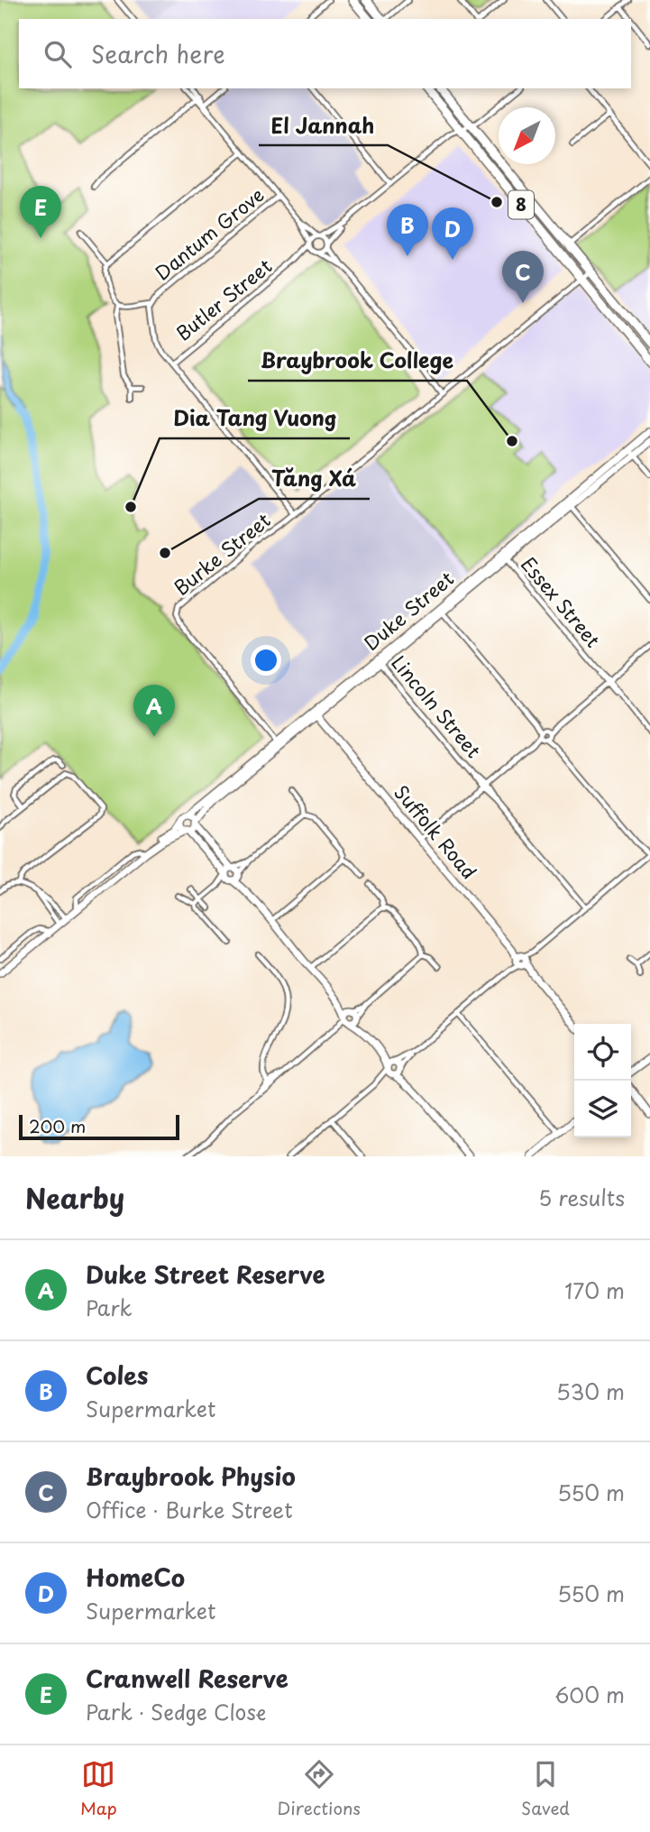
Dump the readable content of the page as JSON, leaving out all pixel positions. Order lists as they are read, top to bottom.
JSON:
{
  "streets": {
    "highway": ["8"],
    "street": [
      "Dantum Grove",
      "Butler Street",
      "Burke Street",
      "Essex Street",
      "Duke Street",
      "Lincoln Street",
      "Suffolk Road"
    ]
  },
  "crossings": [
    ["8", "Burke Street"],
    ["Dantum Grove", "Butler Street"],
    ["Dantum Grove", "Burke Street"],
    ["Burke Street", "Duke Street"],
    ["Essex Street", "Duke Street"],
    ["Duke Street", "Lincoln Street"],
    ["Duke Street", "Suffolk Road"]
  ],
  "places": [
    "El Jannah",
    "Braybrook College",
    "Dia Tang Vuong",
    "Tăng Xá"
  ],
  "scale_bar": "200 m",
  "north": "bottom left",
  "page": {
    "search": "Search here",
    "pins": [
      "E",
      "B",
      "D",
      "C",
      "A"
    ],
    "scale": "200 m",
    "heading": ["Nearby", "5 results"],
    "list": [
      {
        "mark": "A",
        "name": "Duke Street Reserve",
        "note": "Park",
        "value": "170 m"
      },
      {
        "mark": "B",
        "name": "Coles",
        "note": "Supermarket",
        "value": "530 m"
      },
      {
        "mark": "C",
        "name": "Braybrook Physio",
        "note": "Office · Burke Street",
        "value": "550 m"
      },
      {
        "mark": "D",
        "name": "HomeCo",
        "note": "Supermarket",
        "value": "550 m"
      },
      {
        "mark": "E",
        "name": "Cranwell Reserve",
        "note": "Park · Sedge Close",
        "value": "600 m"
      }
    ],
    "nav": ["Map", "Directions", "Saved"]
  }
}
